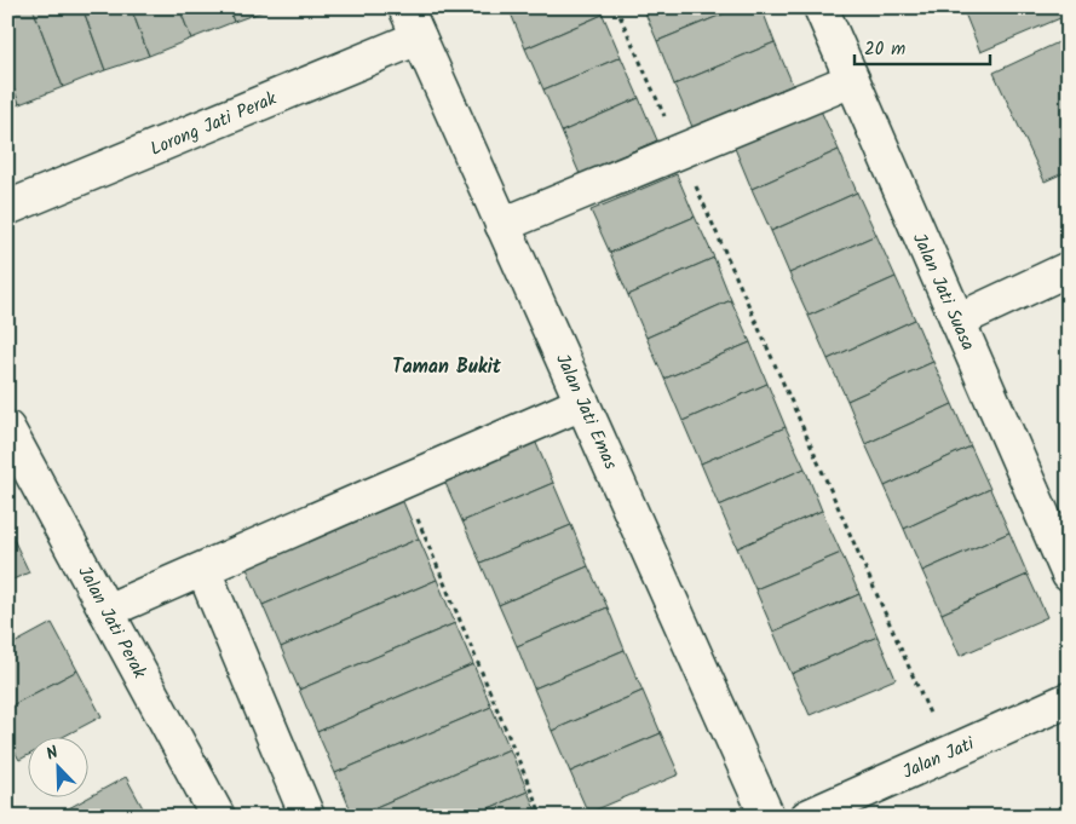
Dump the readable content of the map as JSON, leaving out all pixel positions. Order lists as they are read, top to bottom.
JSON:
{
  "streets": {
    "street": [
      "Lorong Jati Perak",
      "Jalan Jati Suasa",
      "Jalan Jati Emas",
      "Jalan Jati Perak",
      "Jalan Jati"
    ]
  },
  "crossings": [
    ["Lorong Jati Perak", "Jalan Jati Emas"]
  ],
  "districts": ["Taman Bukit"],
  "scale_bar": "20 m",
  "north": "top left"
}
